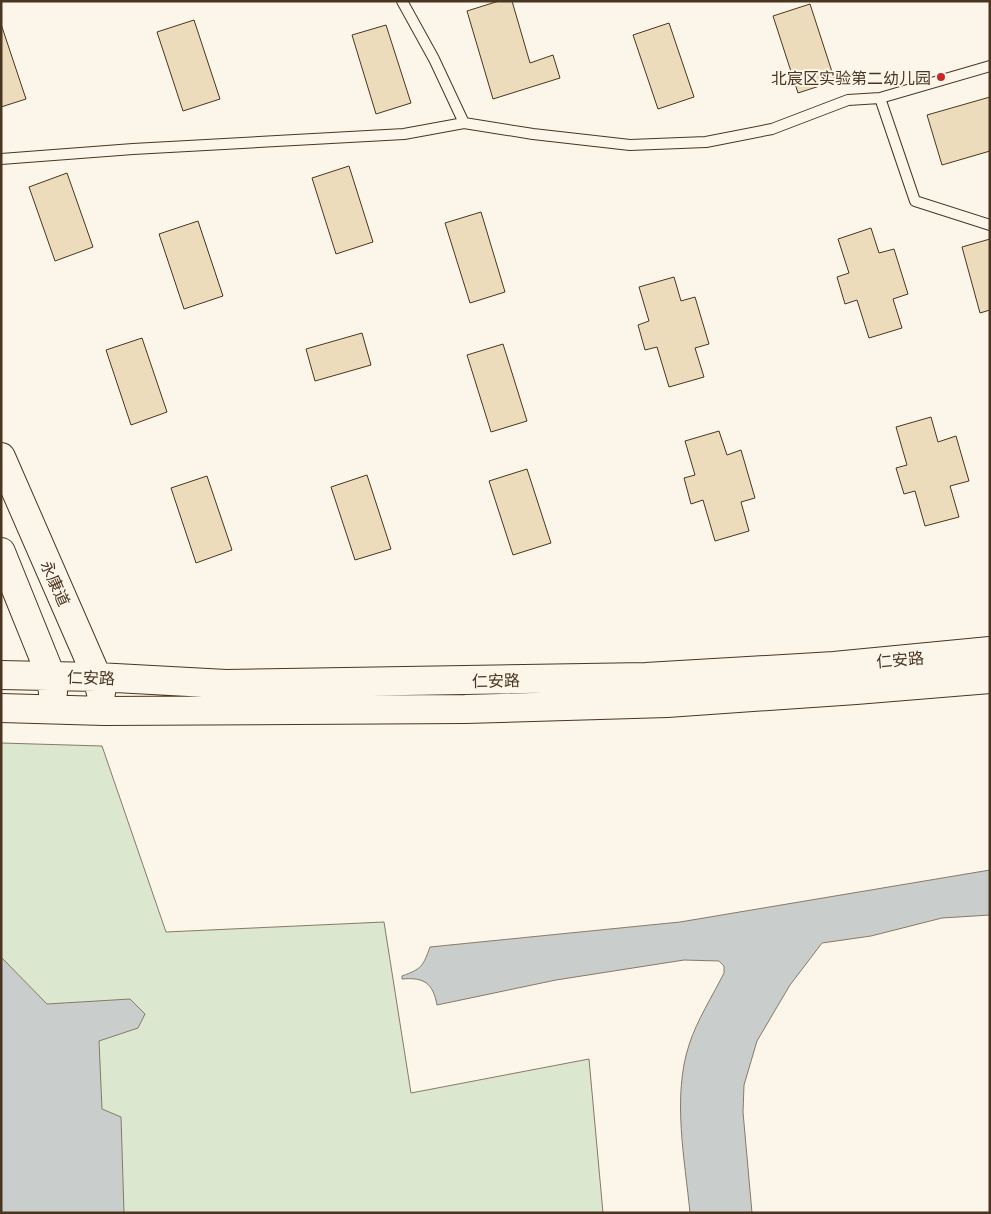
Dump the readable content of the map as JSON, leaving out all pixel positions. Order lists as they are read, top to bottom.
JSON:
{
  "streets": {
    "street": ["永康道", "仁安路"]
  },
  "crossings": [
    ["永康道", "仁安路"]
  ],
  "places": ["北宸区实验第二幼儿园"]
}
